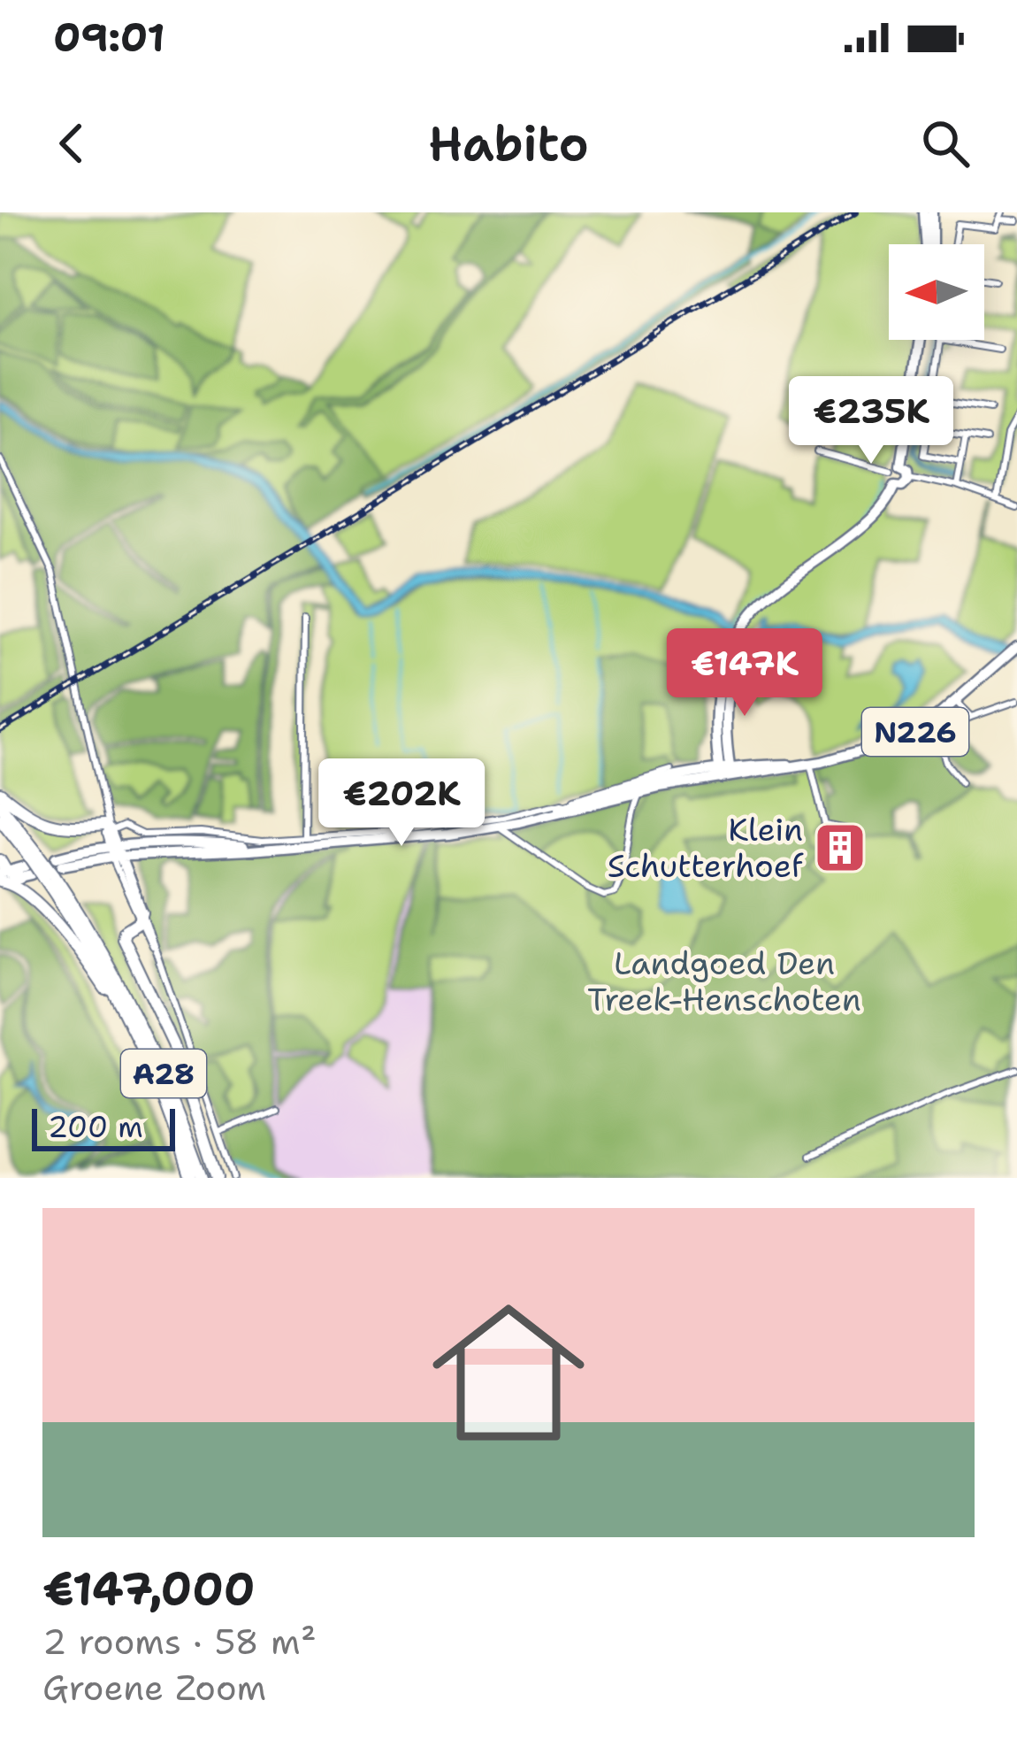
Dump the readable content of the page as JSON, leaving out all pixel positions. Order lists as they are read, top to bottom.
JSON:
{
  "streets": {
    "highway": ["A28"],
    "main road": ["N226"]
  },
  "crossings": [
    ["N226", "A28"]
  ],
  "parks": ["Landgoed Den Treek-Henschoten"],
  "places": {
    "building": ["Klein Schutterhoef"]
  },
  "scale_bar": "200 m",
  "north": "left",
  "page": {
    "status": "09:01",
    "header": "Habito",
    "price": ["€235K", "€147K", "€202K"],
    "scale": "200 m",
    "list": [
      {
        "name": "€147,000",
        "note": "2 rooms · 58 m² · Groene Zoom"
      }
    ]
  }
}
